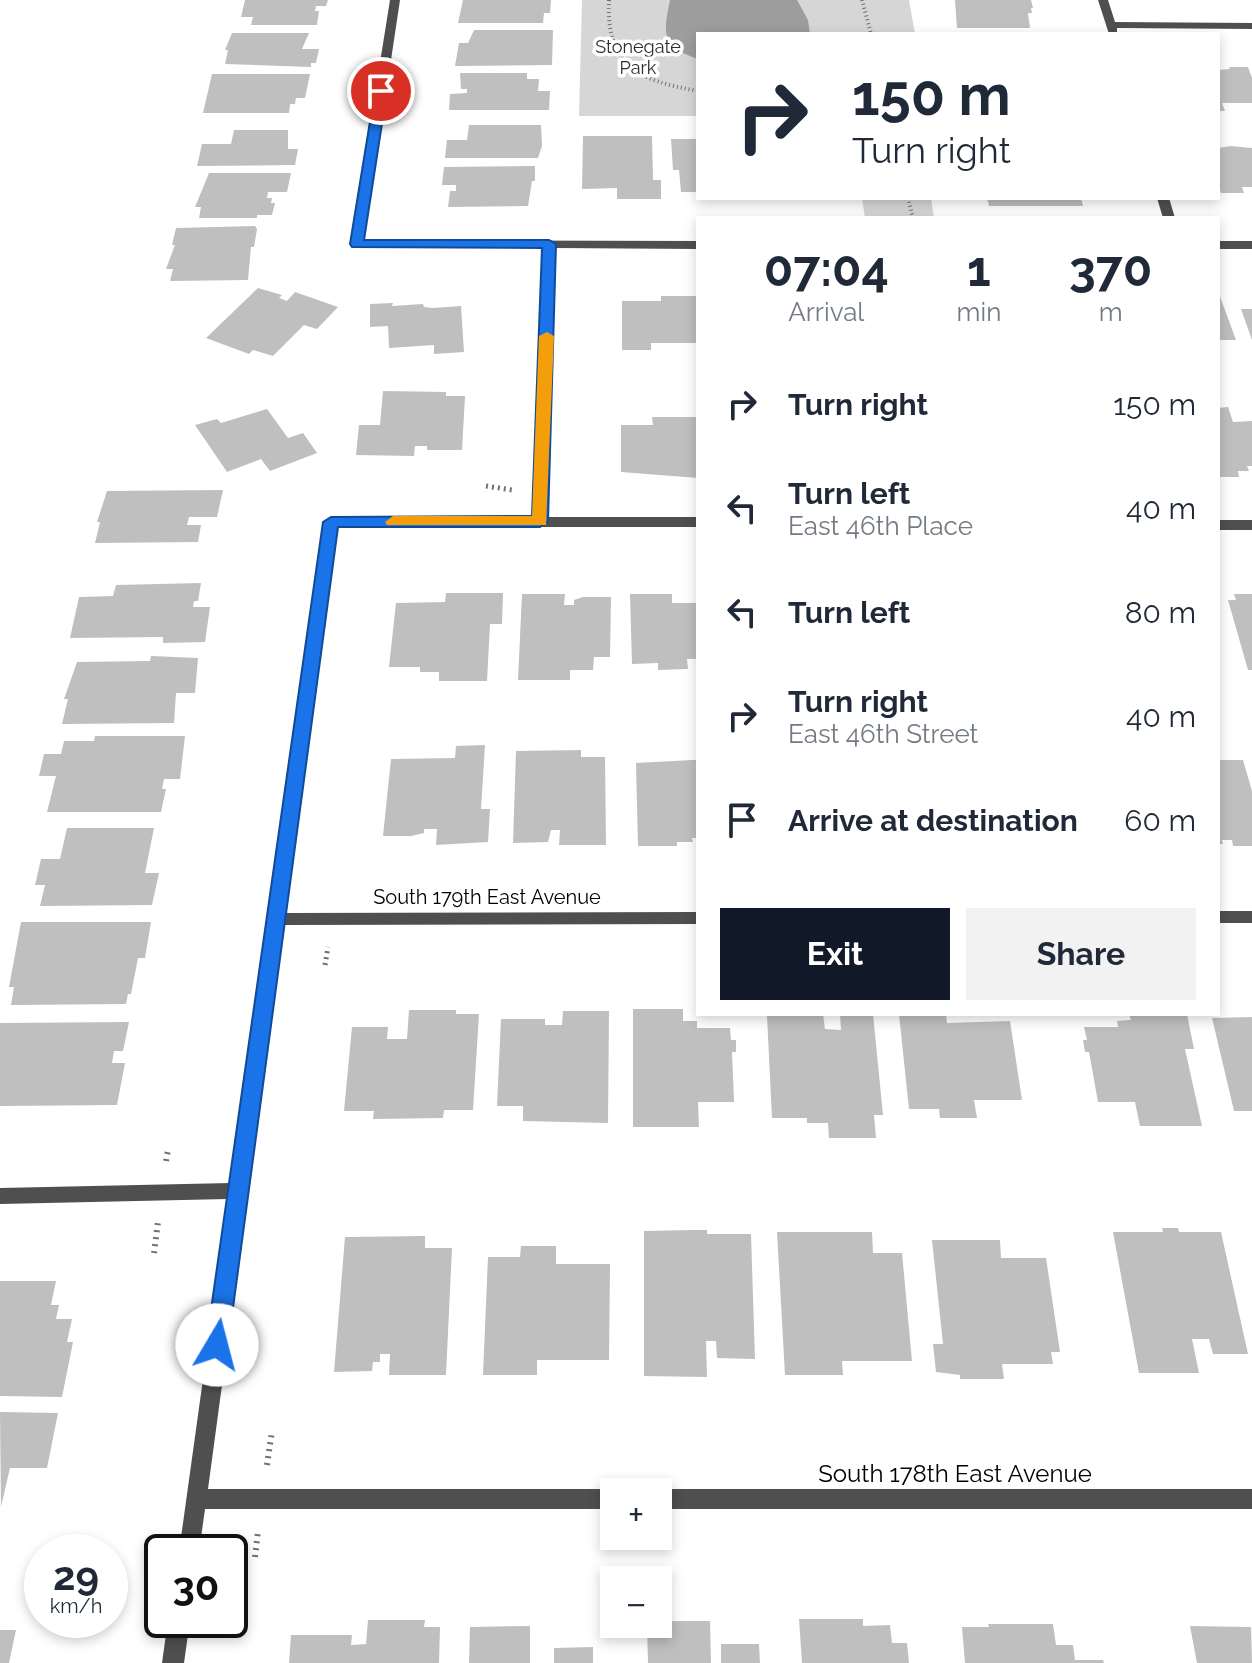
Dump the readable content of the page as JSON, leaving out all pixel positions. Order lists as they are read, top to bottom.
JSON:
{
  "streets": {
    "street": ["South 179th East Avenue", "South 178th East Avenue"]
  },
  "parks": ["Stonegate Park"],
  "page": {
    "turn": ["150 m", "Turn right"],
    "eta": [
      "07:04",
      "Arrival",
      "1",
      "min",
      "370",
      "m"
    ],
    "list": [
      {
        "name": "Turn right",
        "value": "150 m"
      },
      {
        "name": "Turn left",
        "note": "East 46th Place",
        "value": "40 m"
      },
      {
        "name": "Turn left",
        "value": "80 m"
      },
      {
        "name": "Turn right",
        "note": "East 46th Street",
        "value": "40 m"
      },
      {
        "name": "Arrive at destination",
        "value": "60 m"
      }
    ],
    "buttons": ["Exit", "Share"],
    "map_buttons": ["+", "−"],
    "speed": "29 km/h",
    "limit": "30"
  }
}
